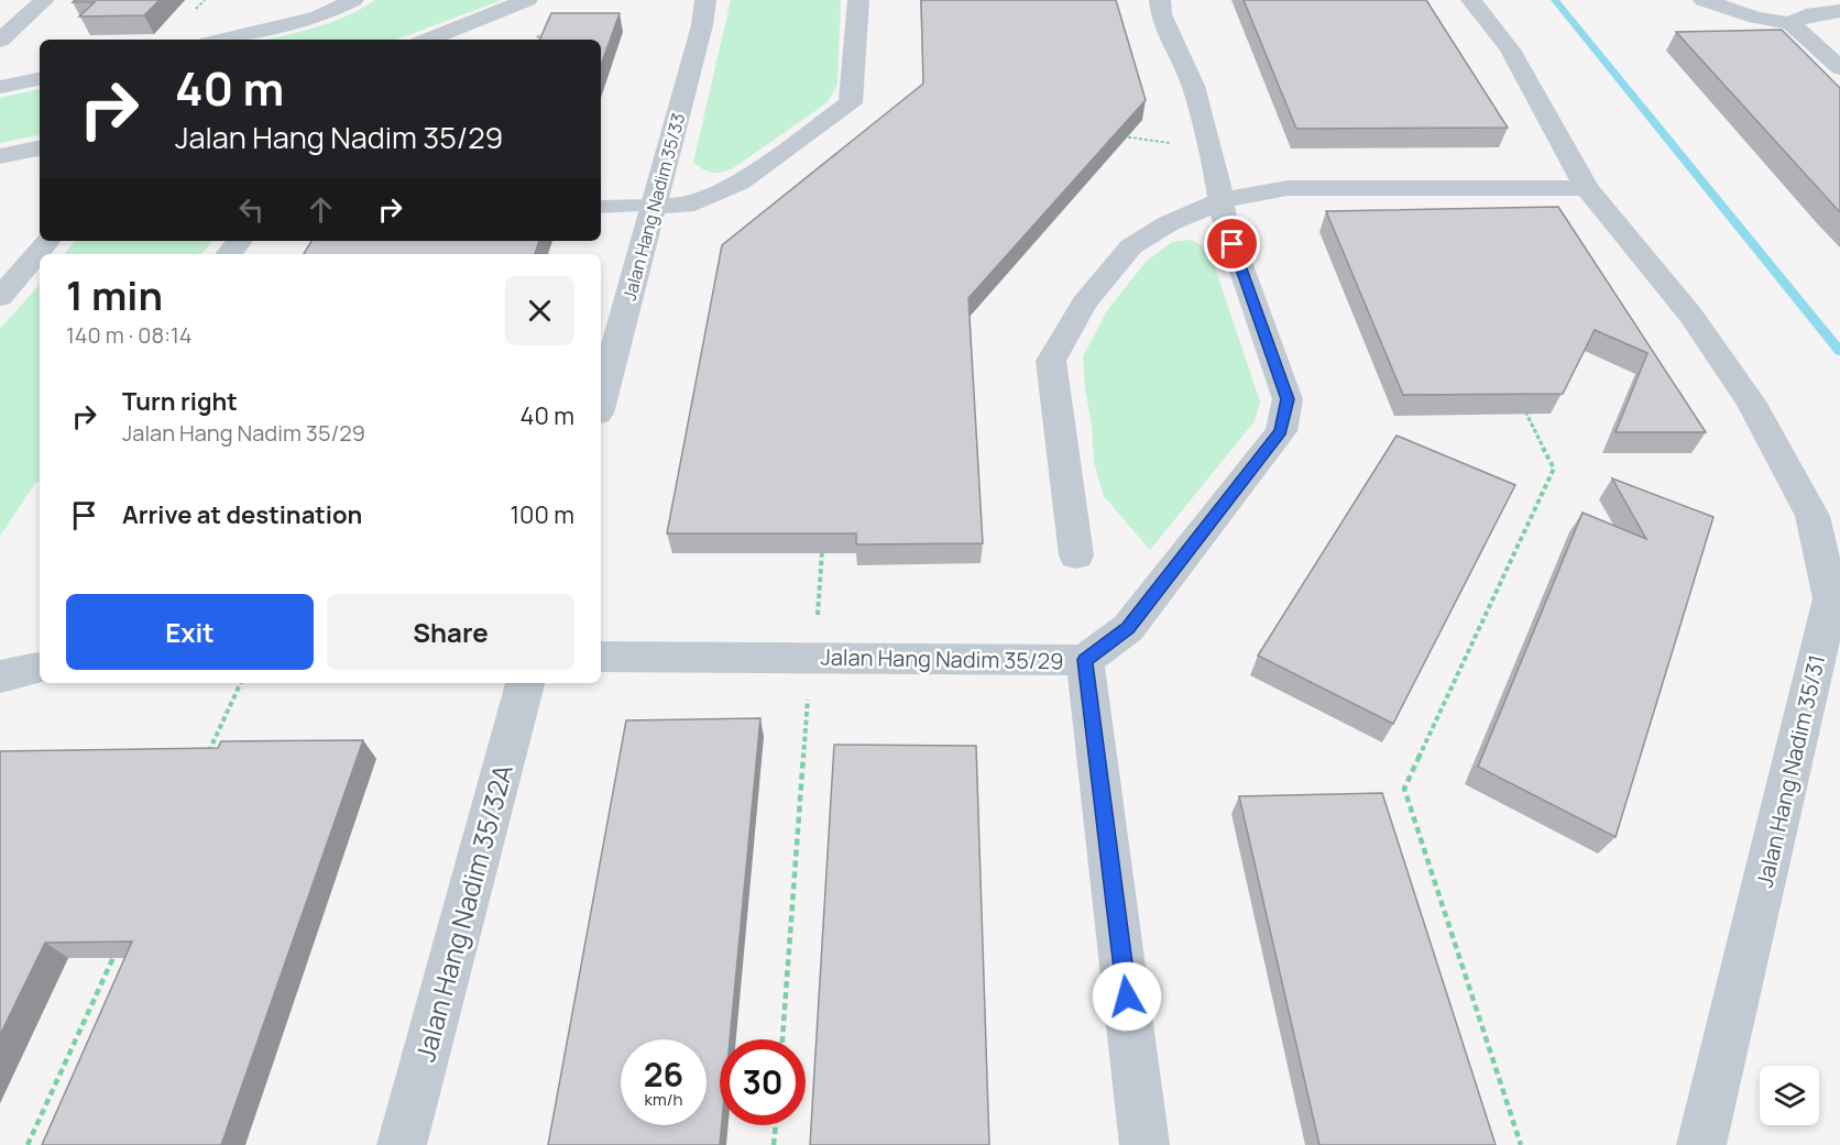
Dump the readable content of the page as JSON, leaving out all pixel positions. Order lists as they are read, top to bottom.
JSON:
{
  "streets": {
    "street": [
      "Jalan Hang Nadim 35/33",
      "Jalan Hang Nadim 35/29",
      "Jalan Hang Nadim 35/31",
      "Jalan Hang Nadim 35/32A"
    ]
  },
  "page": {
    "turn": ["40 m", "Jalan Hang Nadim 35/29"],
    "heading": ["1 min", "140 m · 08:14"],
    "list": [
      {
        "name": "Turn right",
        "note": "Jalan Hang Nadim 35/29",
        "value": "40 m"
      },
      {
        "name": "Arrive at destination",
        "value": "100 m"
      }
    ],
    "buttons": ["Exit", "Share"],
    "speed": "26 km/h",
    "limit": "30"
  }
}
